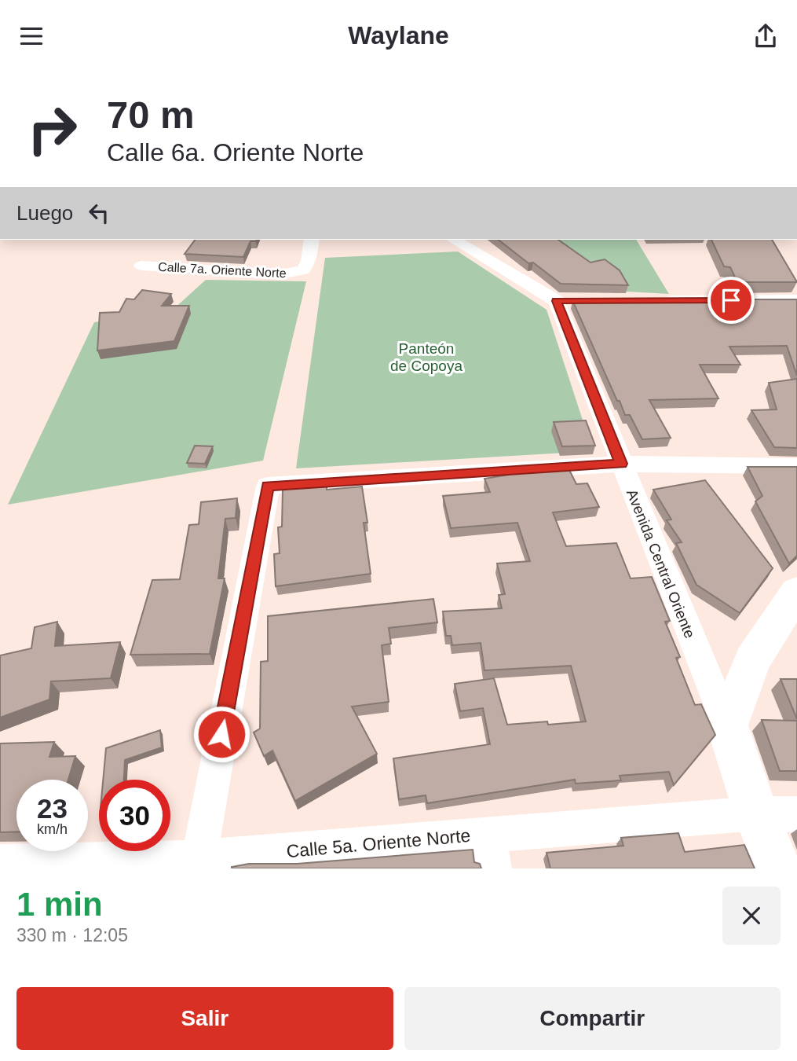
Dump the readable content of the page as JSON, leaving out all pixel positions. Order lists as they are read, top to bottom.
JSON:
{
  "streets": {
    "street": ["Calle 7a. Oriente Norte", "Avenida Central Oriente", "Calle 5a. Oriente Norte"]
  },
  "crossings": [
    ["Avenida Central Oriente", "Calle 5a. Oriente Norte"]
  ],
  "parks": ["Panteón de Copoya"],
  "page": {
    "header": "Waylane",
    "turn": ["70 m", "Calle 6a. Oriente Norte"],
    "then": "Luego",
    "speed": "23 km/h",
    "limit": "30",
    "heading": ["1 min", "330 m · 12:05"],
    "buttons": ["Salir", "Compartir"]
  }
}
